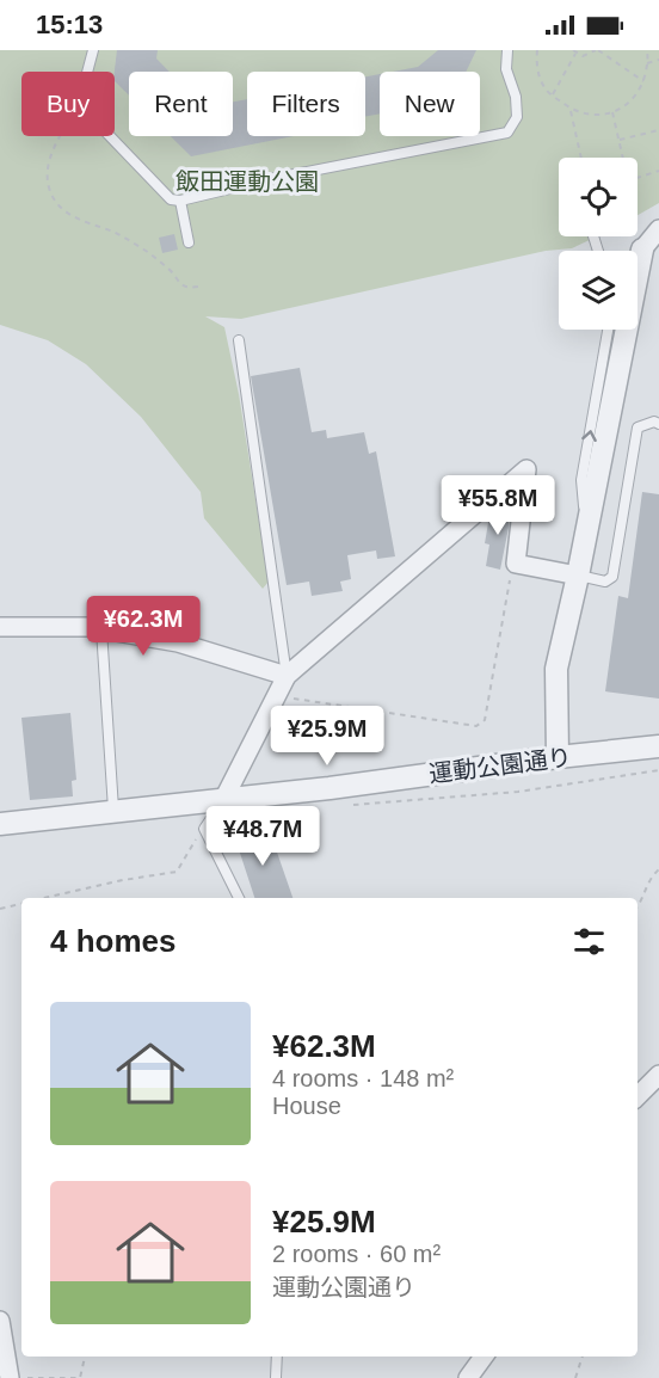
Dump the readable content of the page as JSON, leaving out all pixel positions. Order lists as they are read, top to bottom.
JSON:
{
  "streets": {
    "street": ["運動公園通り"]
  },
  "parks": ["飯田運動公園"],
  "page": {
    "status": "15:13",
    "chip": [
      "Buy",
      "Rent",
      "Filters",
      "New"
    ],
    "price": [
      "¥55.8M",
      "¥62.3M",
      "¥25.9M",
      "¥48.7M"
    ],
    "heading": "4 homes",
    "list": [
      {
        "name": "¥62.3M",
        "note": "4 rooms · 148 m² · House"
      },
      {
        "name": "¥25.9M",
        "note": "2 rooms · 60 m² · 運動公園通り"
      }
    ]
  }
}
